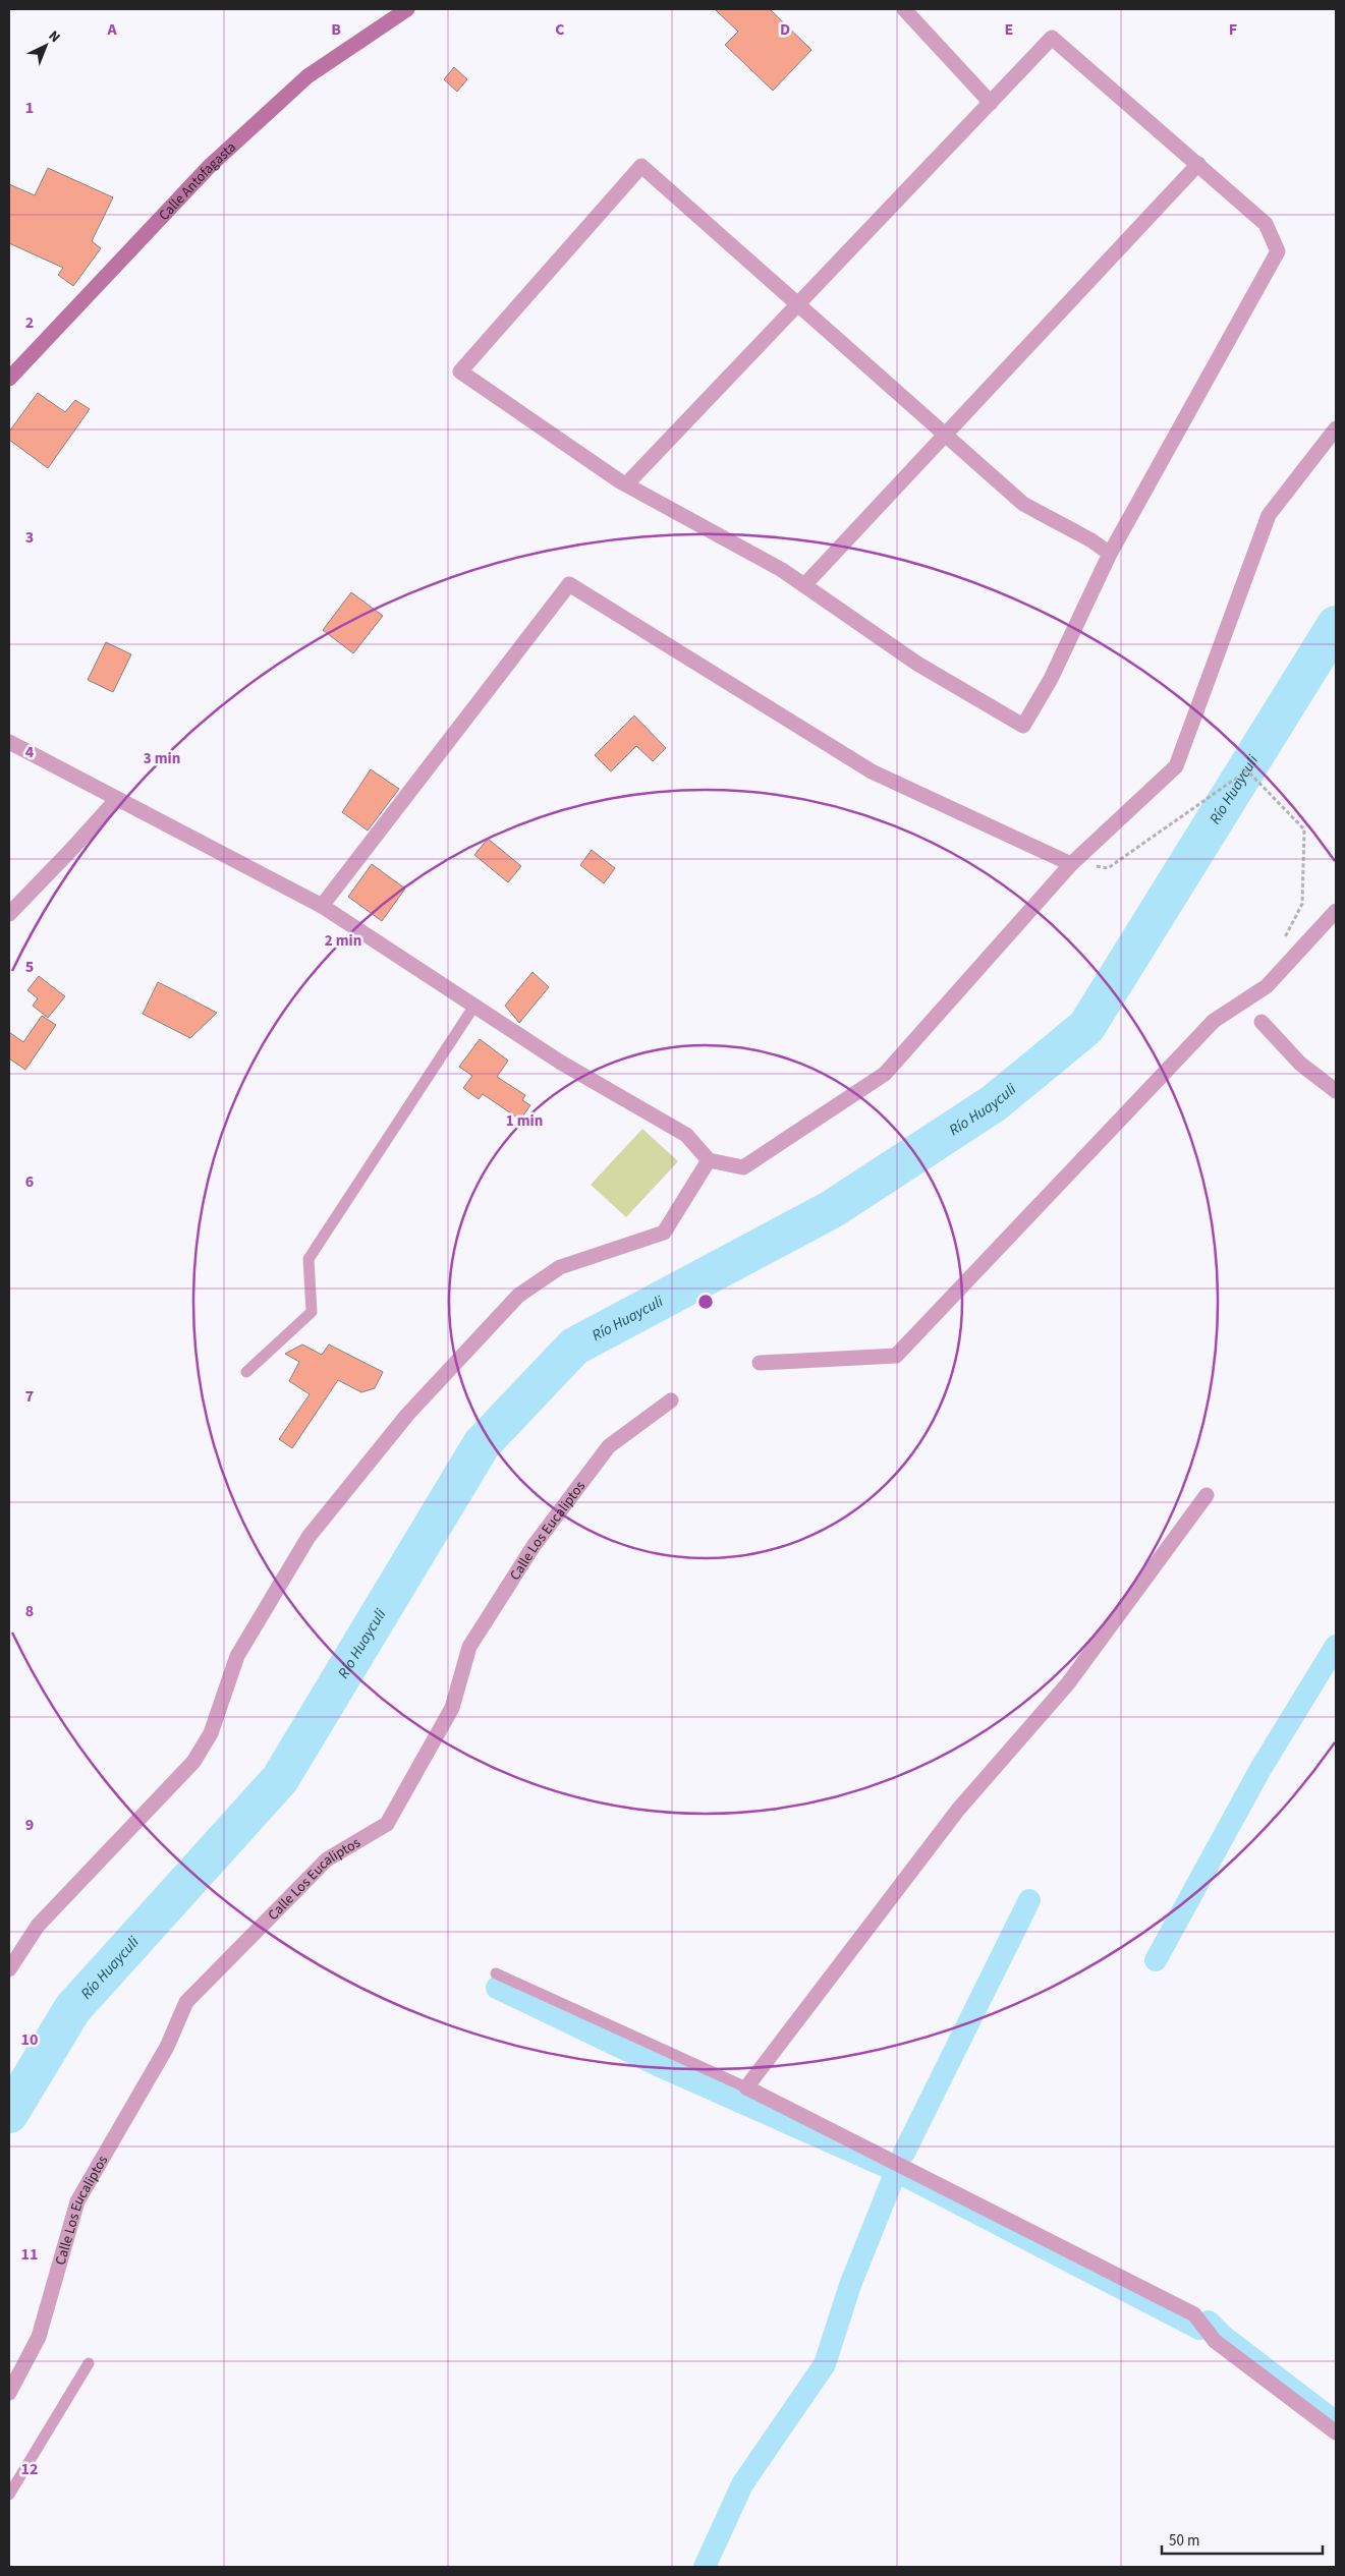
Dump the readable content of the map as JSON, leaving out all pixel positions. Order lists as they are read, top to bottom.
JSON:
{
  "streets": {
    "main road": ["Calle Antofagasta"],
    "street": ["Calle Los Eucaliptos"]
  },
  "water": ["Río Huayculi"],
  "scale_bar": "50 m",
  "north": "top right",
  "grid": {
    "columns": [
      "A",
      "B",
      "C",
      "D",
      "E",
      "F"
    ],
    "rows": [
      "1",
      "2",
      "3",
      "4",
      "5",
      "6",
      "7",
      "8",
      "9",
      "10",
      "11",
      "12"
    ]
  },
  "rings": ["3 min", "2 min", "1 min"]
}
